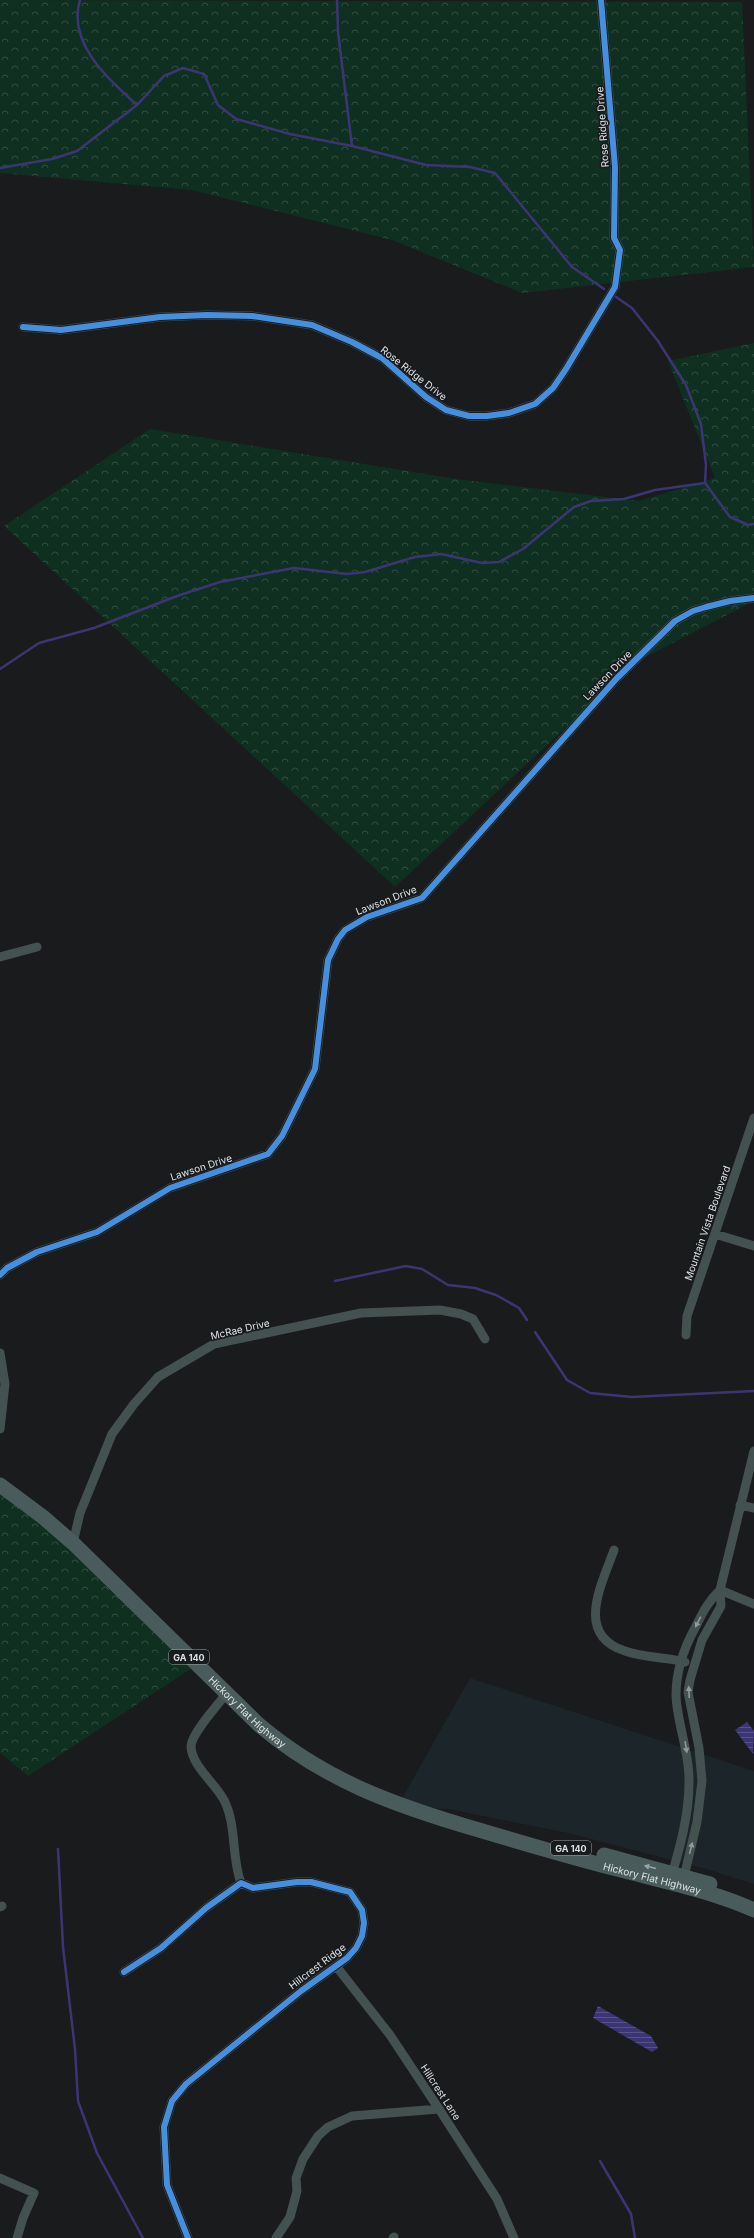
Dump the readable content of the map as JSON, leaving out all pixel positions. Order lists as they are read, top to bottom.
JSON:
{
  "streets": {
    "main road": ["GA 140", "Hickory Flat Highway"],
    "street": [
      "Rose Ridge Drive",
      "Lawson Drive",
      "Mountain Vista Boulevard",
      "McRae Drive",
      "Hillcrest Ridge",
      "Hillcrest Lane"
    ]
  },
  "crossings": [
    ["McRae Drive", "Hickory Flat Highway"],
    ["Hillcrest Ridge", "Hillcrest Lane"]
  ]
}
